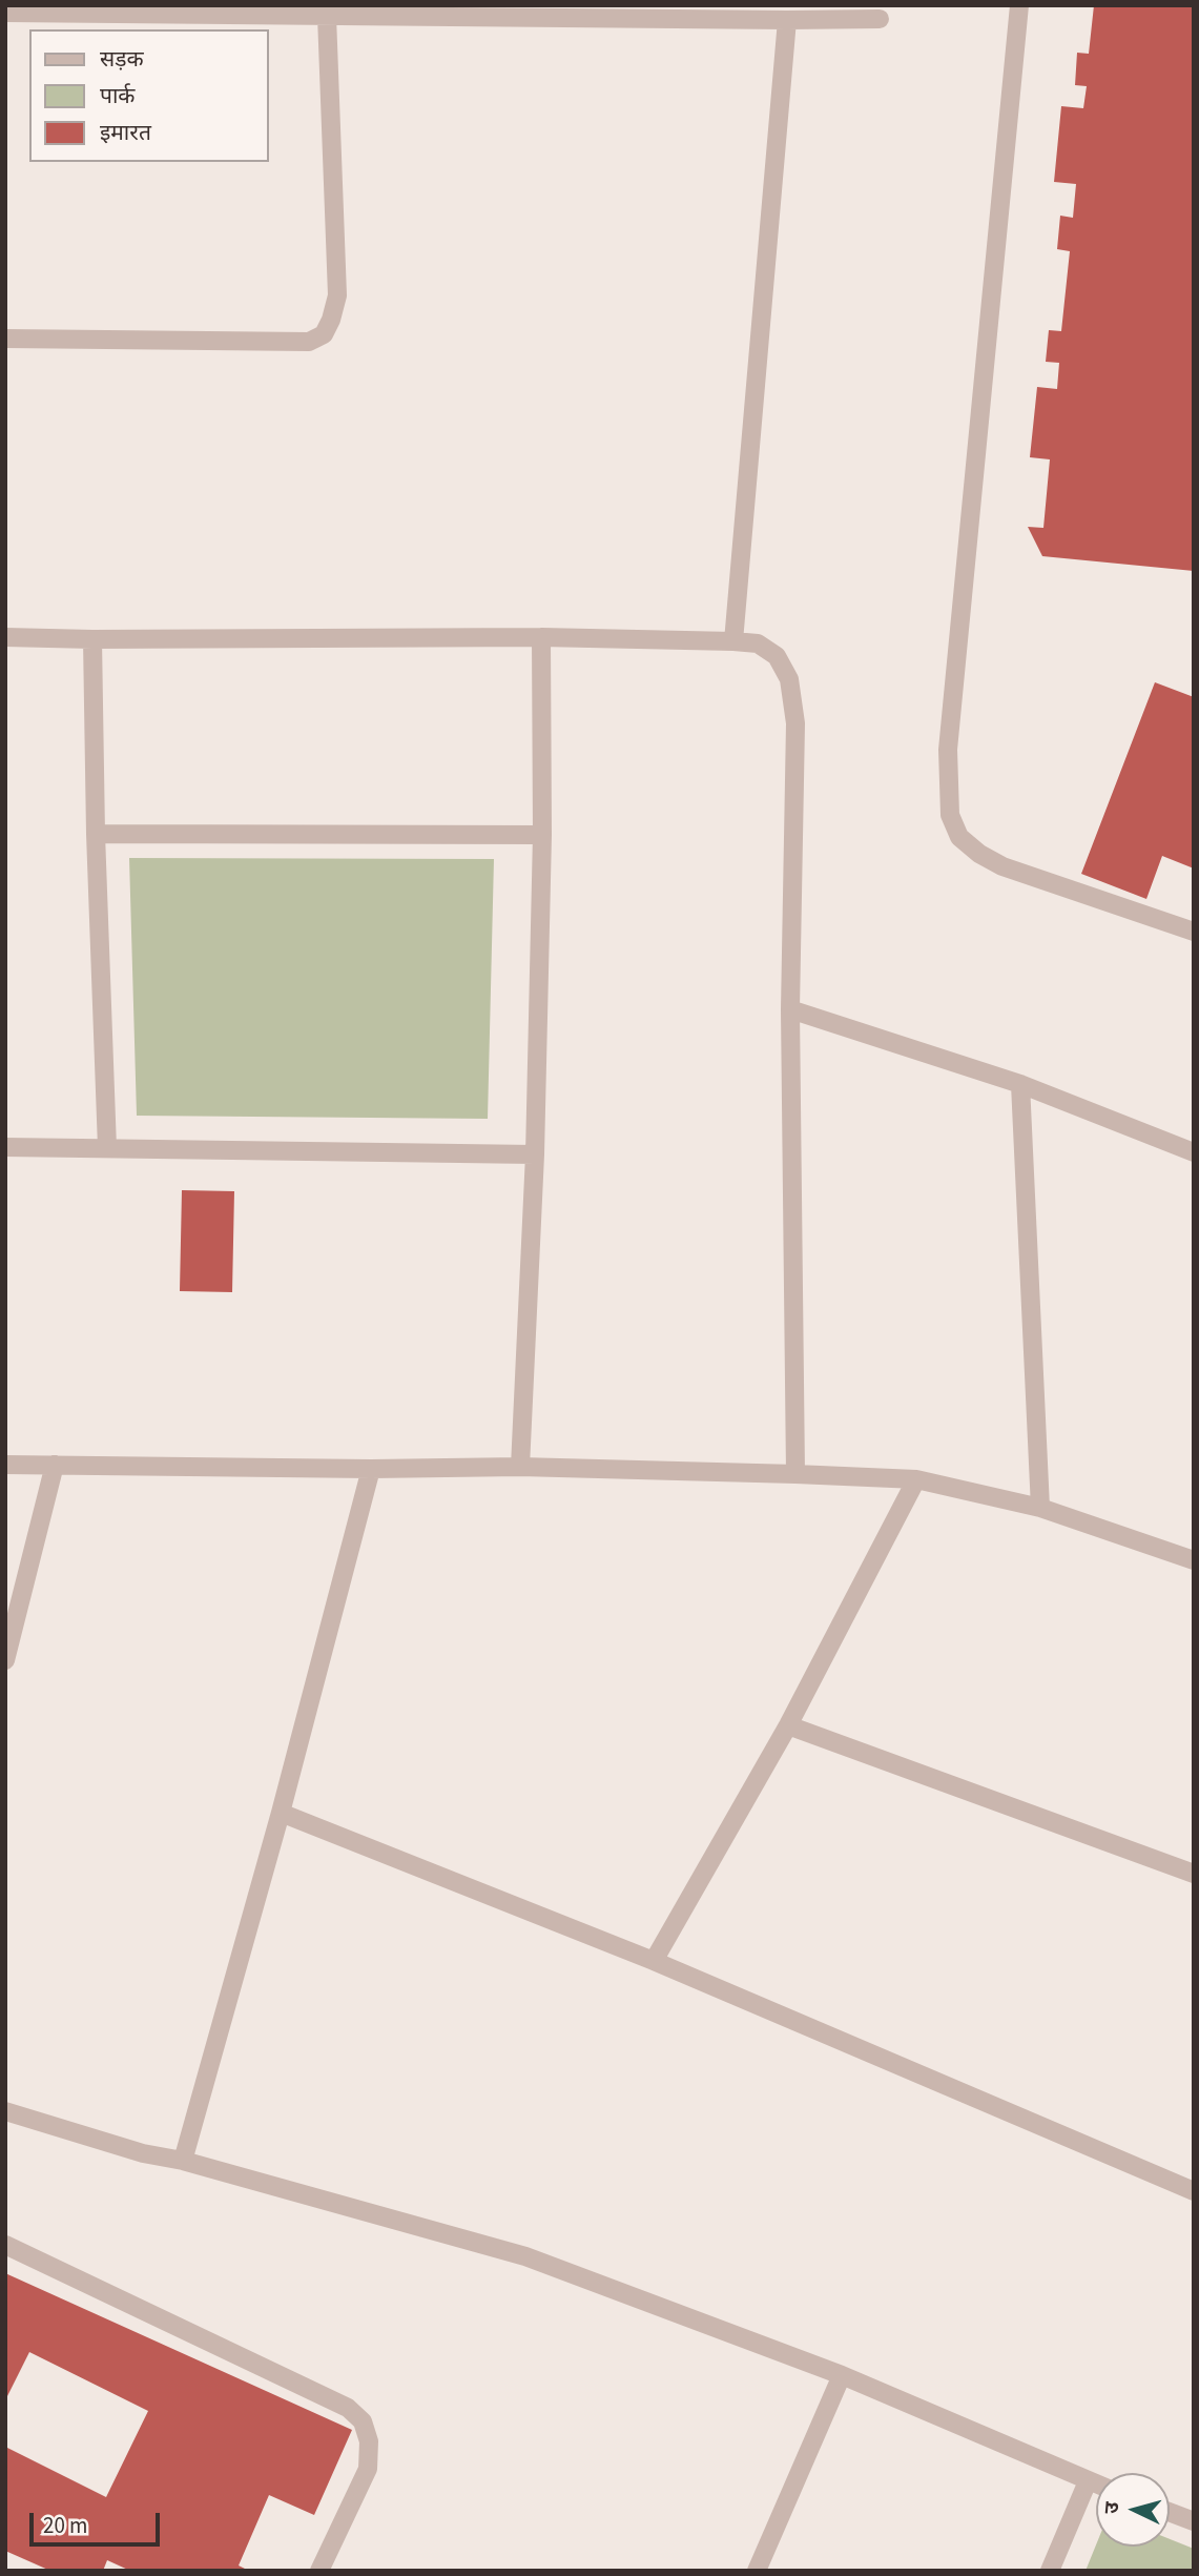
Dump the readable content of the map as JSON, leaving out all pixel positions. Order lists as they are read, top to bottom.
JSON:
{
  "legend": ["सड़क", "पार्क", "इमारत"],
  "scale_bar": "20 m",
  "north": "left"
}
